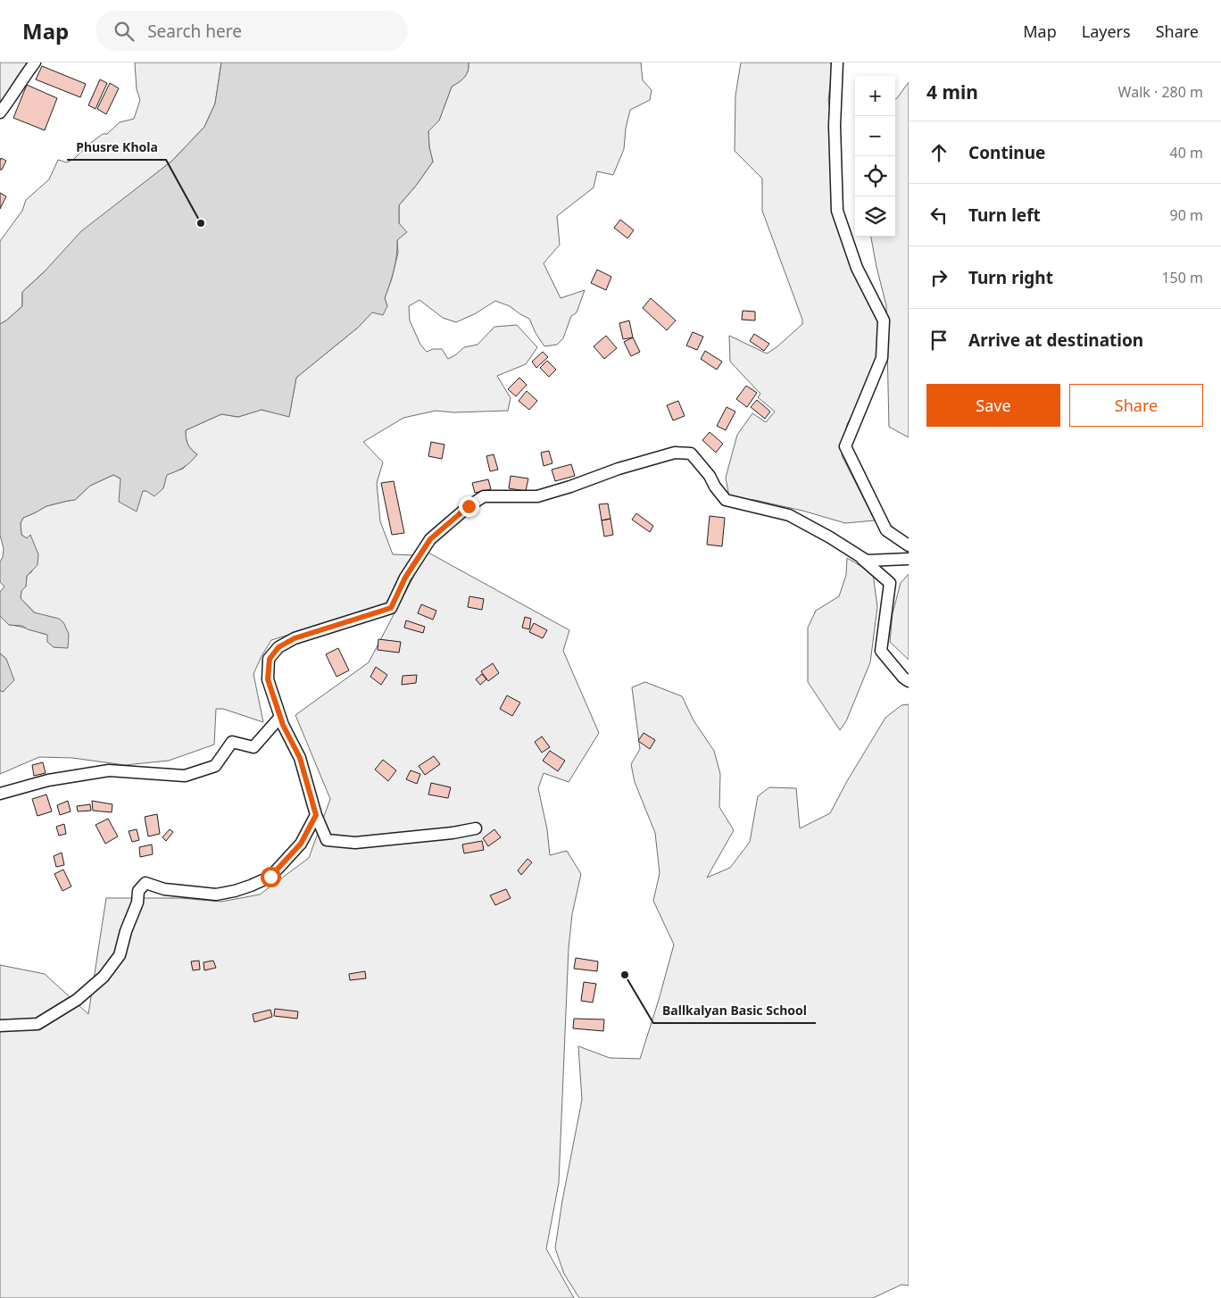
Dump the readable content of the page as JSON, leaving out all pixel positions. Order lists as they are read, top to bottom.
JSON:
{
  "places": ["Phusre Khola", "Ballkalyan Basic School"],
  "page": {
    "header": "Map",
    "search": "Search here",
    "nav": ["Map", "Layers", "Share"],
    "heading": ["4 min", "Walk · 280 m"],
    "map_buttons": ["+", "−"],
    "list": [
      ["Continue", "40 m"],
      ["Turn left", "90 m"],
      ["Turn right", "150 m"],
      "Arrive at destination"
    ],
    "buttons": ["Save", "Share"]
  }
}
